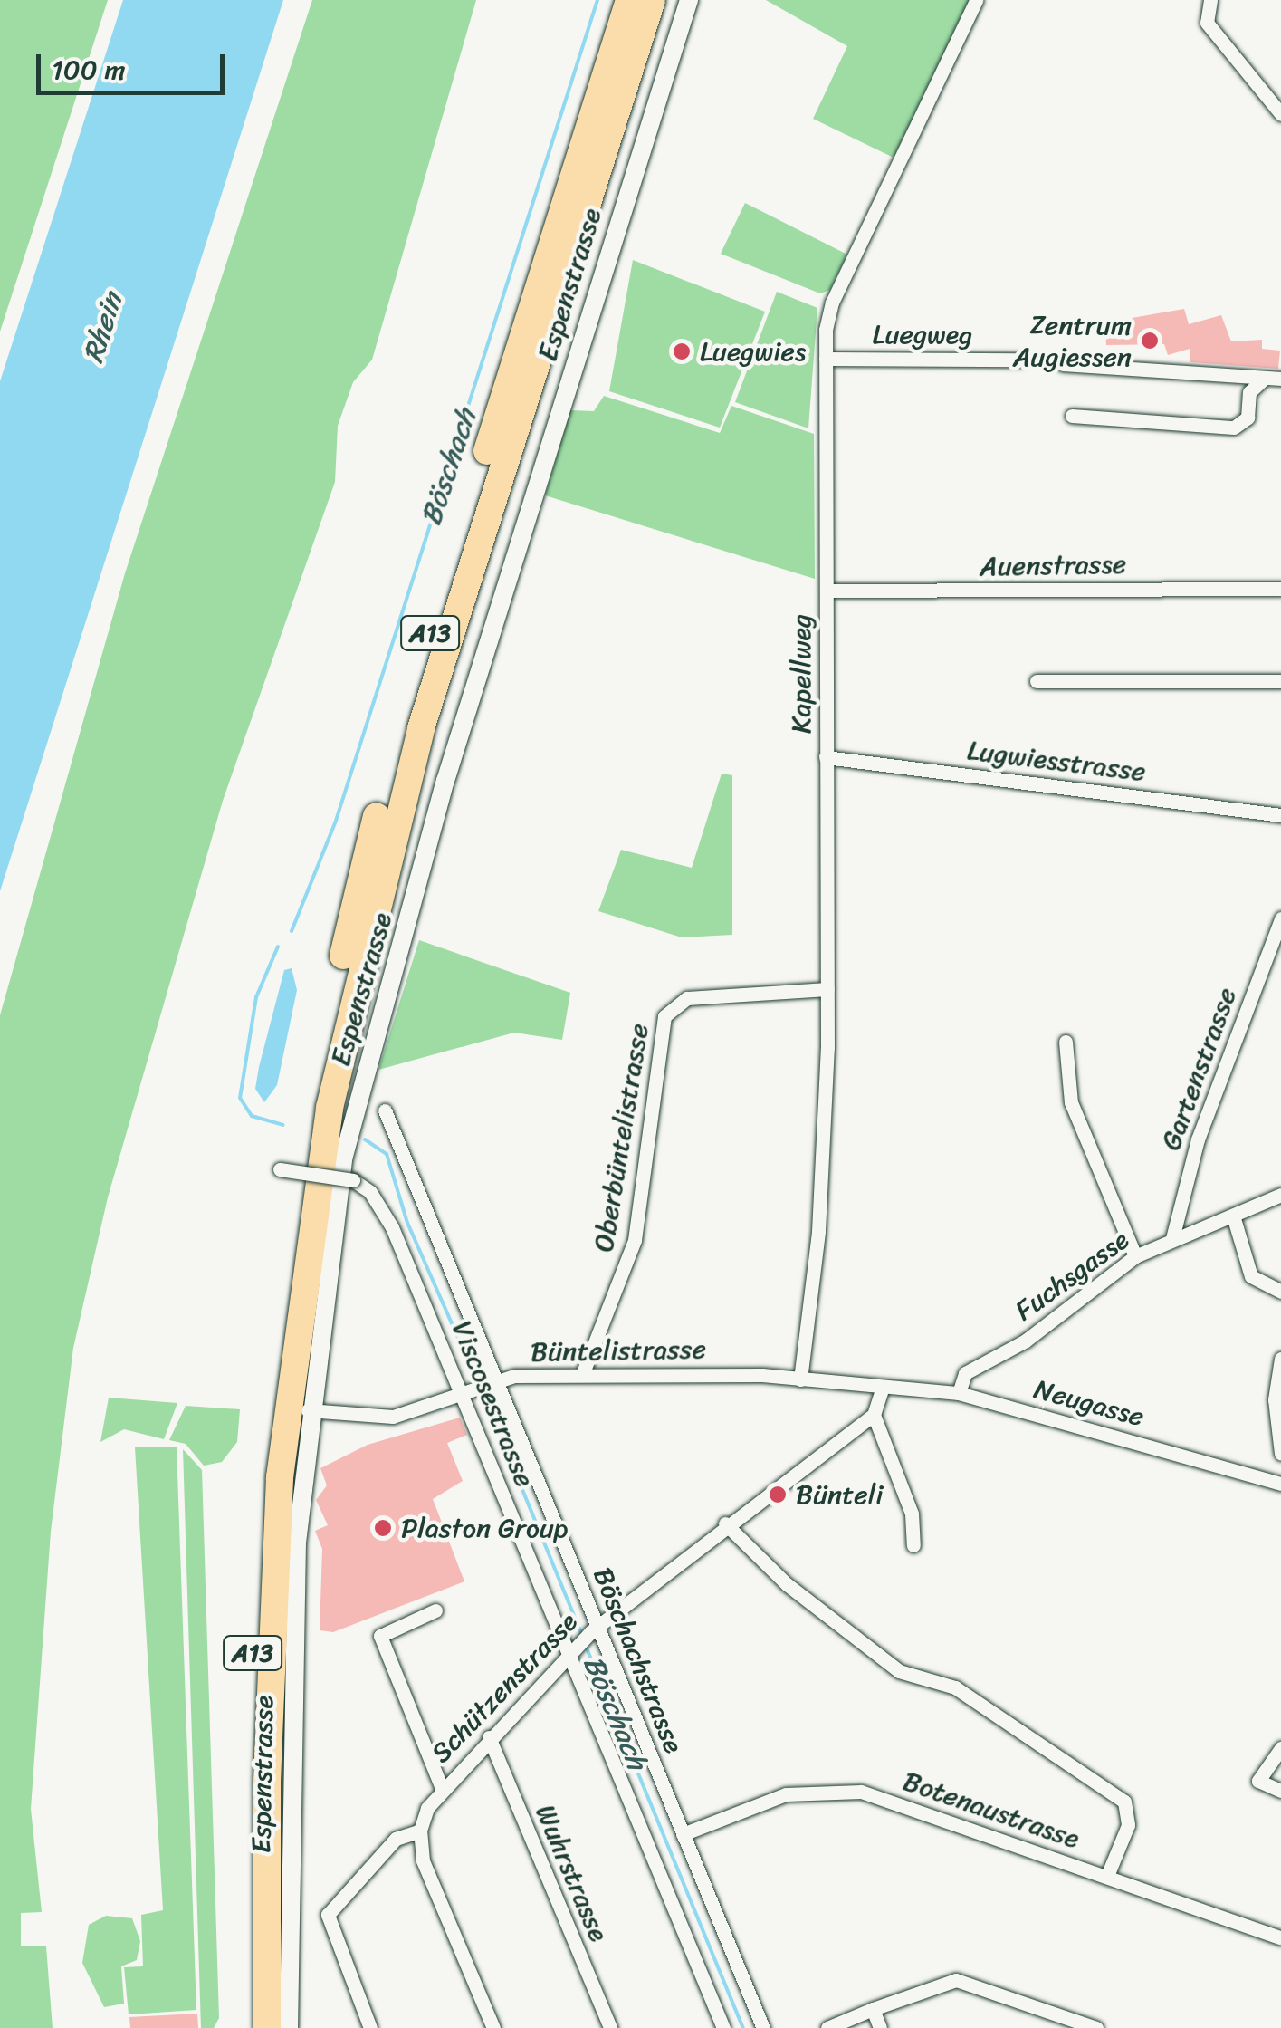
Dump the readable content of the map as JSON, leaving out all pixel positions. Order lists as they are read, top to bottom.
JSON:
{
  "streets": {
    "highway": ["A13"],
    "street": [
      "Espenstrasse",
      "Luegweg",
      "Auenstrasse",
      "Kapellweg",
      "Lugwiesstrasse",
      "Gartenstrasse",
      "Oberbüntelistrasse",
      "Fuchsgasse",
      "Büntelistrasse",
      "Neugasse",
      "Viscosestrasse",
      "Böschachstrasse",
      "Schützenstrasse",
      "Botenaustrasse",
      "Wuhrstrasse"
    ]
  },
  "crossings": [
    ["Espenstrasse", "Büntelistrasse"],
    ["Luegweg", "Kapellweg"],
    ["Auenstrasse", "Kapellweg"],
    ["Kapellweg", "Lugwiesstrasse"],
    ["Kapellweg", "Oberbüntelistrasse"],
    ["Kapellweg", "Büntelistrasse"],
    ["Gartenstrasse", "Fuchsgasse"],
    ["Oberbüntelistrasse", "Büntelistrasse"],
    ["Fuchsgasse", "Neugasse"],
    ["Büntelistrasse", "Neugasse"],
    ["Büntelistrasse", "Viscosestrasse"],
    ["Büntelistrasse", "Böschachstrasse"],
    ["Viscosestrasse", "Schützenstrasse"],
    ["Böschachstrasse", "Schützenstrasse"],
    ["Böschachstrasse", "Botenaustrasse"],
    ["Schützenstrasse", "Wuhrstrasse"]
  ],
  "water": ["Rhein", "Böschach"],
  "places": [
    "Zentrum Augiessen",
    "Luegwies",
    "Bünteli",
    "Plaston Group"
  ],
  "scale_bar": "100 m"
}
